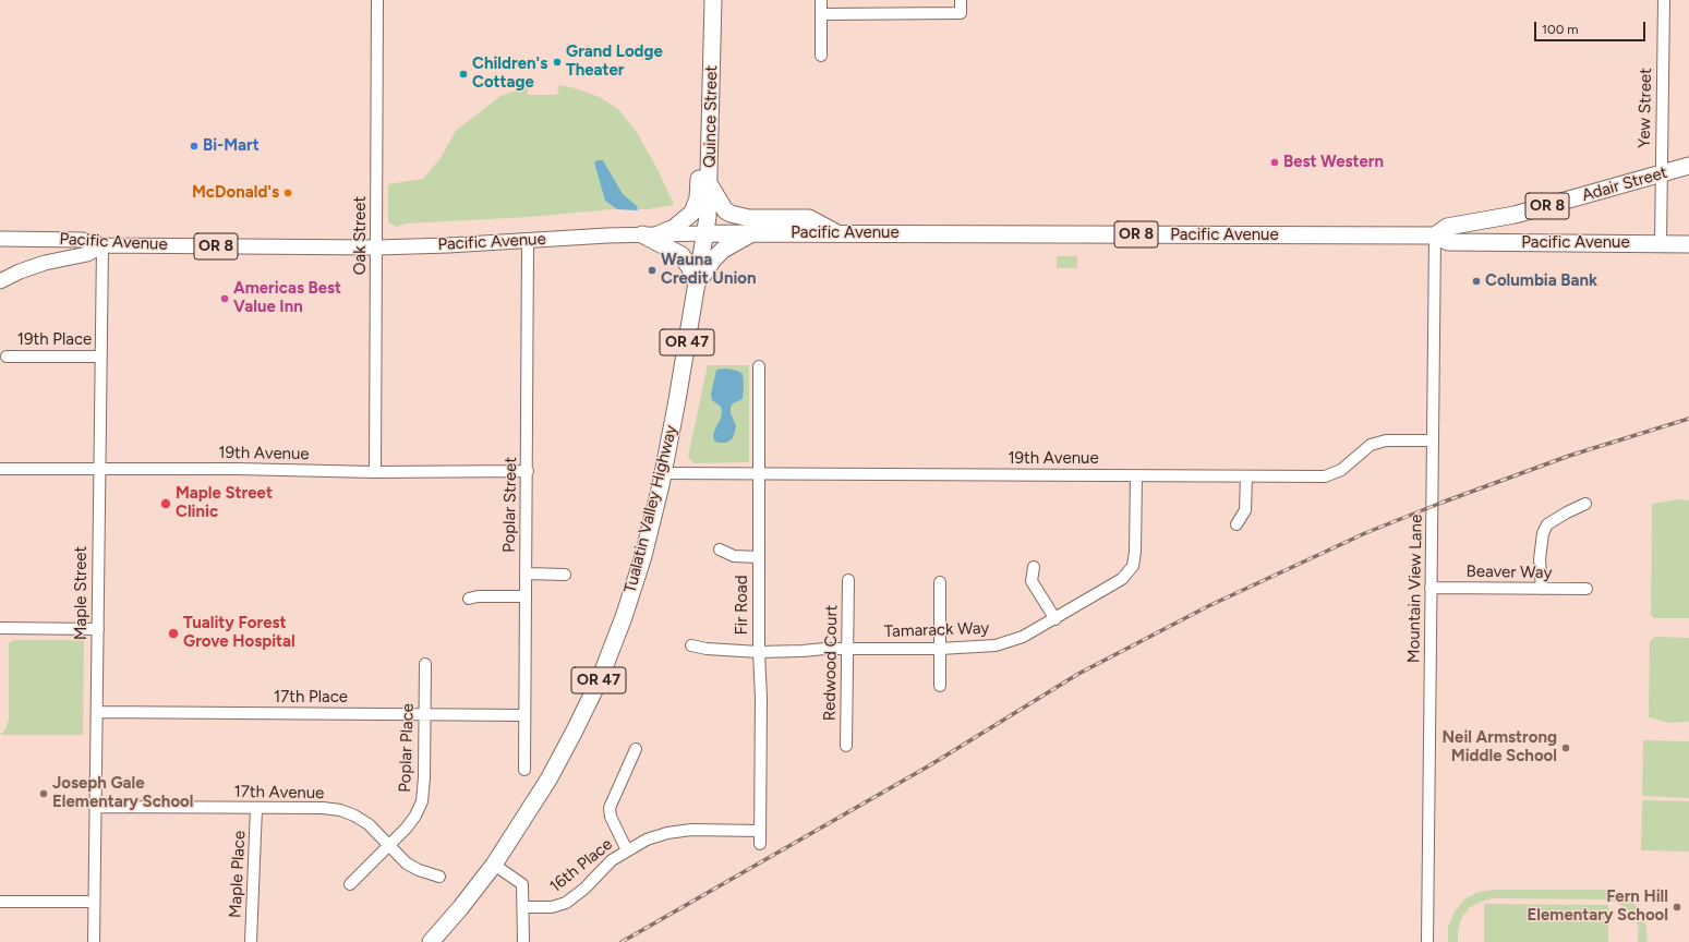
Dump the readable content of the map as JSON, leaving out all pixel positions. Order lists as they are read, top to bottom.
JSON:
{
  "streets": {
    "highway": [
      "Quince Street",
      "Adair Street",
      "OR 8",
      "Pacific Avenue",
      "OR 47",
      "Tualatin Valley Highway"
    ],
    "street": [
      "Yew Street",
      "Oak Street",
      "19th Place",
      "19th Avenue",
      "Poplar Street",
      "Beaver Way",
      "Mountain View Lane",
      "Maple Street",
      "Fir Road",
      "Tamarack Way",
      "Redwood Court",
      "17th Place",
      "Poplar Place",
      "17th Avenue",
      "16th Place",
      "Maple Place"
    ]
  },
  "crossings": [
    ["Yew Street", "Adair Street"],
    ["Yew Street", "Pacific Avenue"],
    ["Quince Street", "Pacific Avenue"],
    ["Quince Street", "Tualatin Valley Highway"],
    ["Adair Street", "Pacific Avenue"],
    ["Adair Street", "Mountain View Lane"],
    ["OR 8", "Pacific Avenue"],
    ["OR 8", "Maple Street"],
    ["Pacific Avenue", "Oak Street"],
    ["Pacific Avenue", "Poplar Street"],
    ["Pacific Avenue", "Tualatin Valley Highway"],
    ["Pacific Avenue", "Mountain View Lane"],
    ["Pacific Avenue", "Maple Street"],
    ["Oak Street", "19th Avenue"],
    ["19th Place", "Maple Street"],
    ["19th Avenue", "Poplar Street"],
    ["19th Avenue", "Tualatin Valley Highway"],
    ["19th Avenue", "Mountain View Lane"],
    ["19th Avenue", "Maple Street"],
    ["19th Avenue", "Fir Road"],
    ["19th Avenue", "Tamarack Way"],
    ["Poplar Street", "17th Place"],
    ["Beaver Way", "Mountain View Lane"],
    ["Maple Street", "17th Place"],
    ["Maple Street", "17th Avenue"],
    ["Fir Road", "Tamarack Way"],
    ["Fir Road", "16th Place"],
    ["Tamarack Way", "Redwood Court"],
    ["17th Place", "Poplar Place"],
    ["Poplar Place", "17th Avenue"],
    ["17th Avenue", "Maple Place"]
  ],
  "places": [
    "Grand Lodge Theater",
    "Children's Cottage",
    "Bi-Mart",
    "Best Western",
    "McDonald's",
    "Wauna Credit Union",
    "Columbia Bank",
    "Americas Best Value Inn",
    "Maple Street Clinic",
    "Tuality Forest Grove Hospital",
    "Neil Armstrong Middle School",
    "Joseph Gale Elementary School",
    "Fern Hill Elementary School"
  ],
  "scale_bar": "100 m"
}
